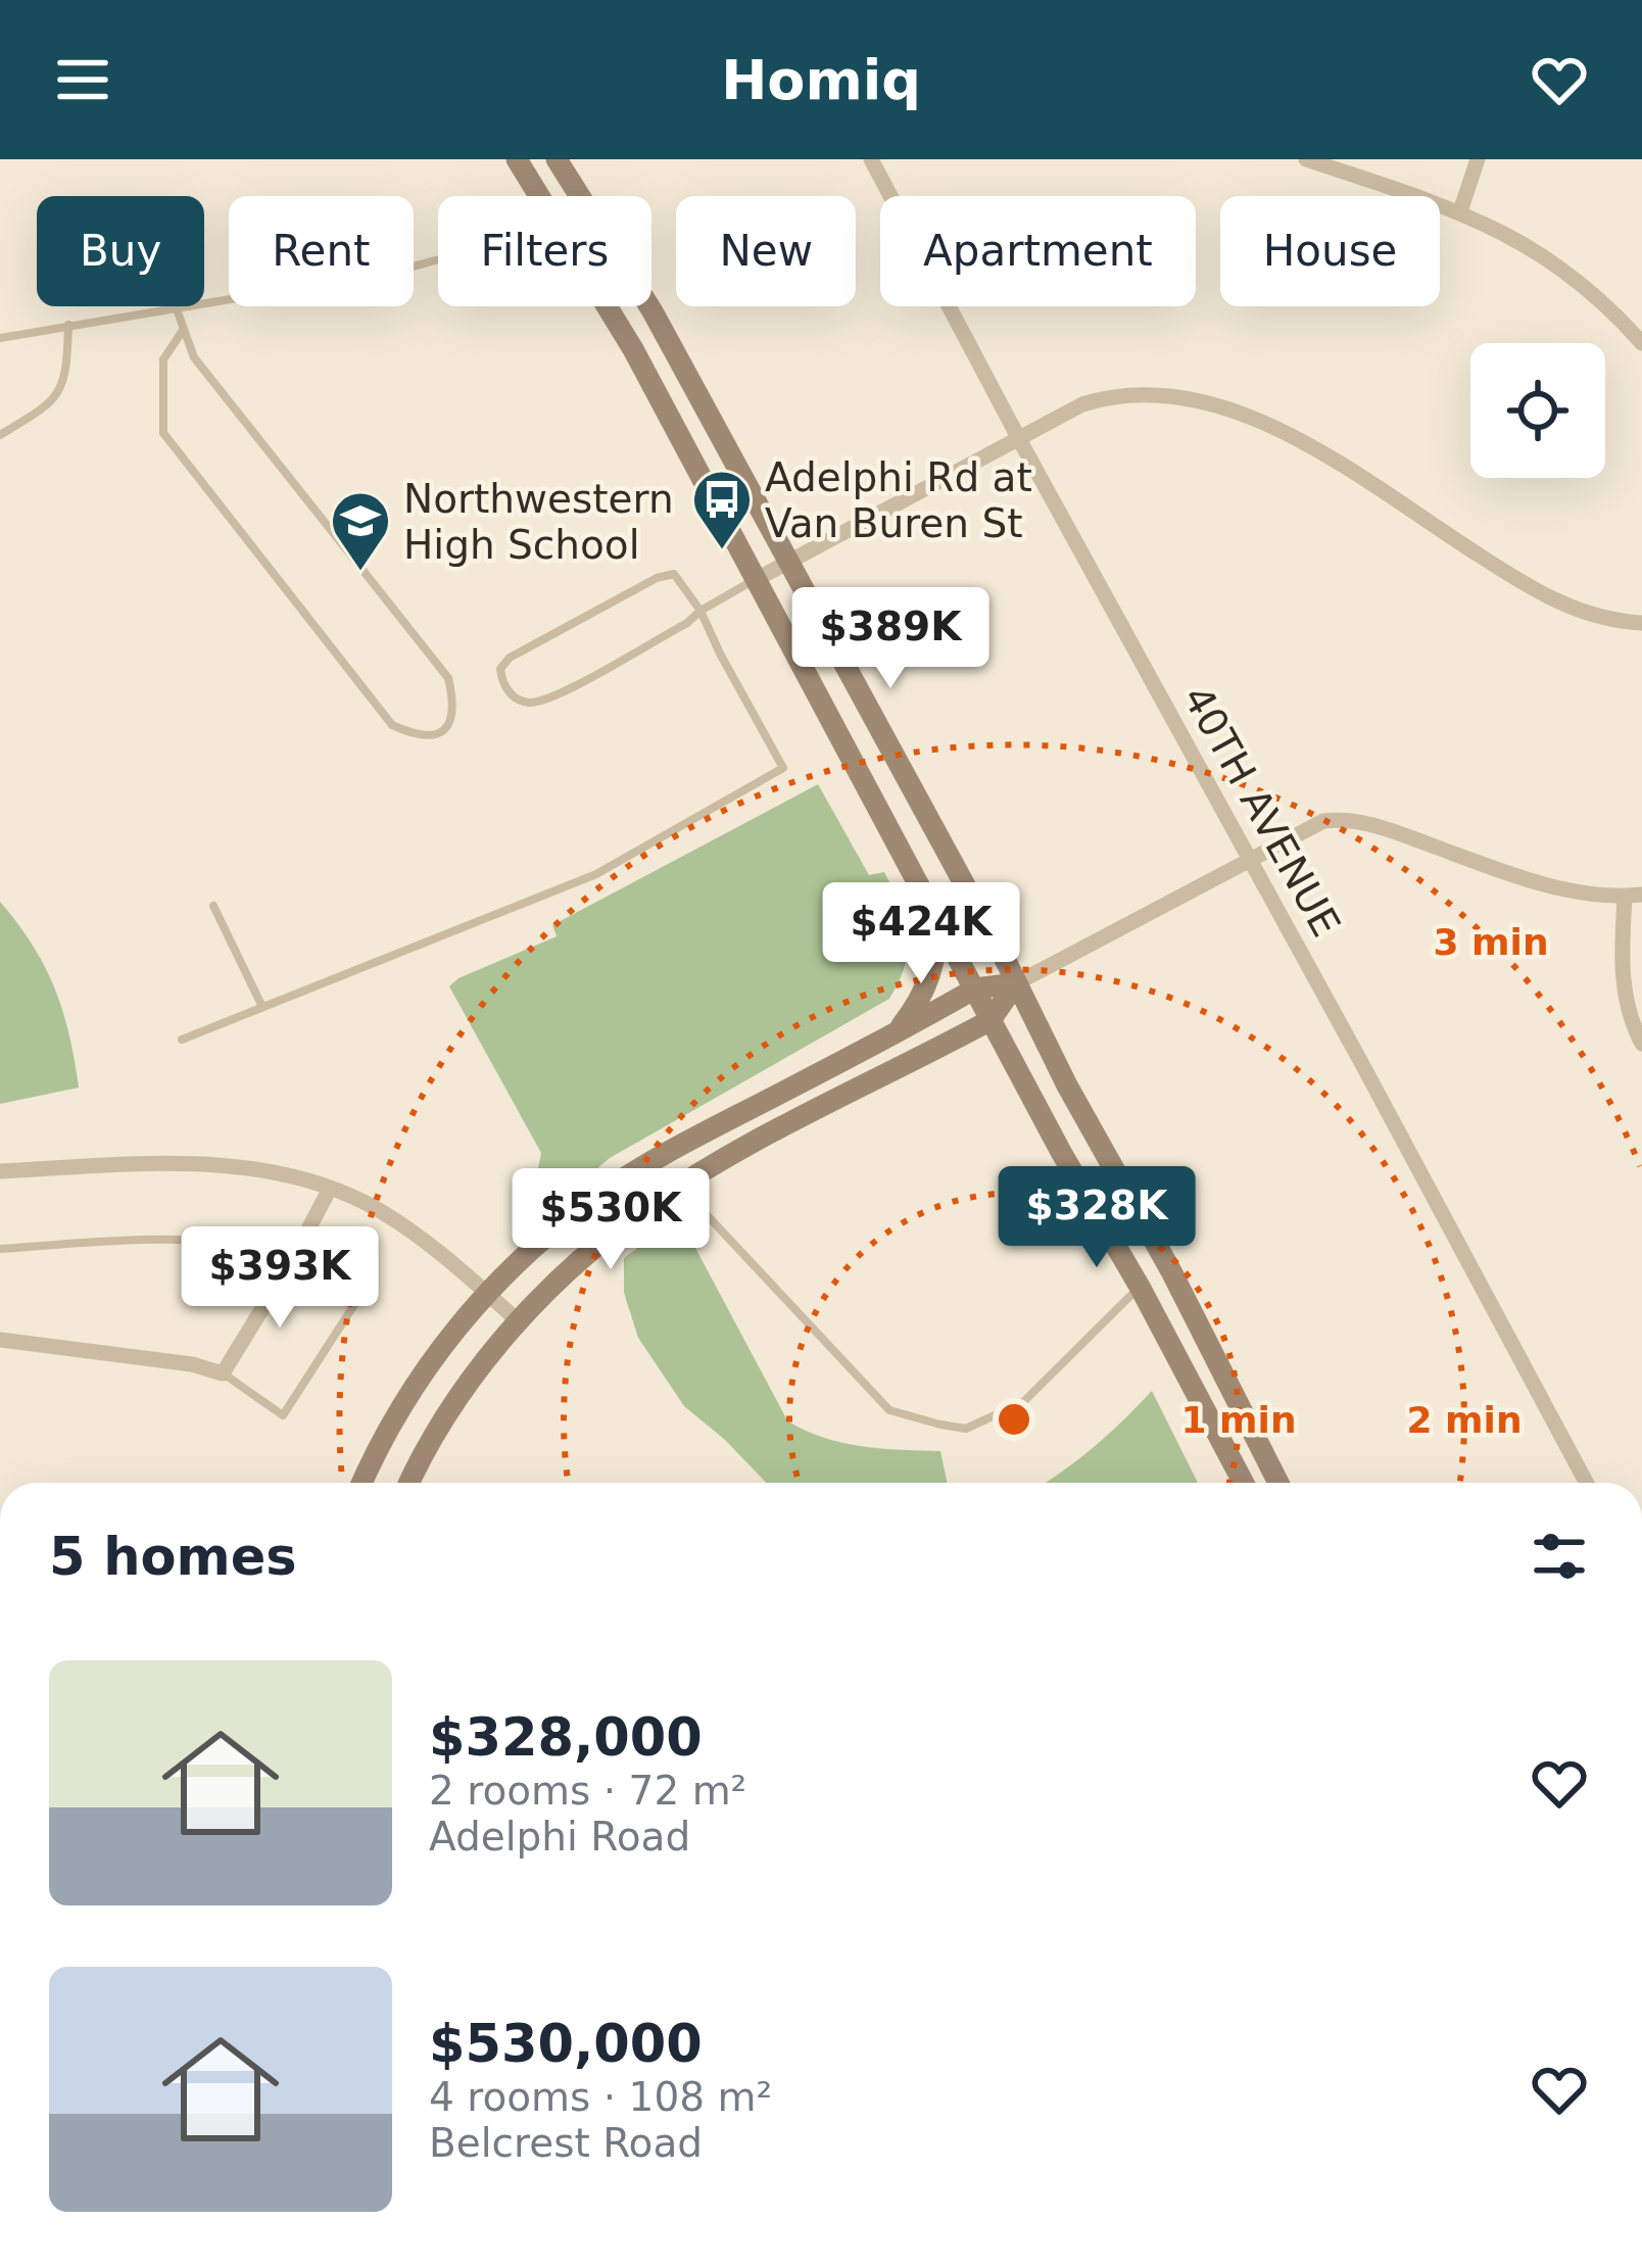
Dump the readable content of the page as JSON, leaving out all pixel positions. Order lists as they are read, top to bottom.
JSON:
{
  "streets": {
    "street": ["40TH AVENUE"]
  },
  "places": {
    "bus stop": ["Adelphi Rd at Van Buren St"],
    "school or university": ["Northwestern High School"]
  },
  "page": {
    "header": "Homiq",
    "chip": [
      "Buy",
      "Rent",
      "Filters",
      "New",
      "Apartment",
      "House"
    ],
    "price": [
      "$389K",
      "$424K",
      "$328K",
      "$530K",
      "$393K"
    ],
    "heading": "5 homes",
    "list": [
      {
        "name": "$328,000",
        "note": "2 rooms · 72 m² · Adelphi Road"
      },
      {
        "name": "$530,000",
        "note": "4 rooms · 108 m² · Belcrest Road"
      }
    ]
  },
  "rings": ["3 min", "1 min", "2 min"]
}
